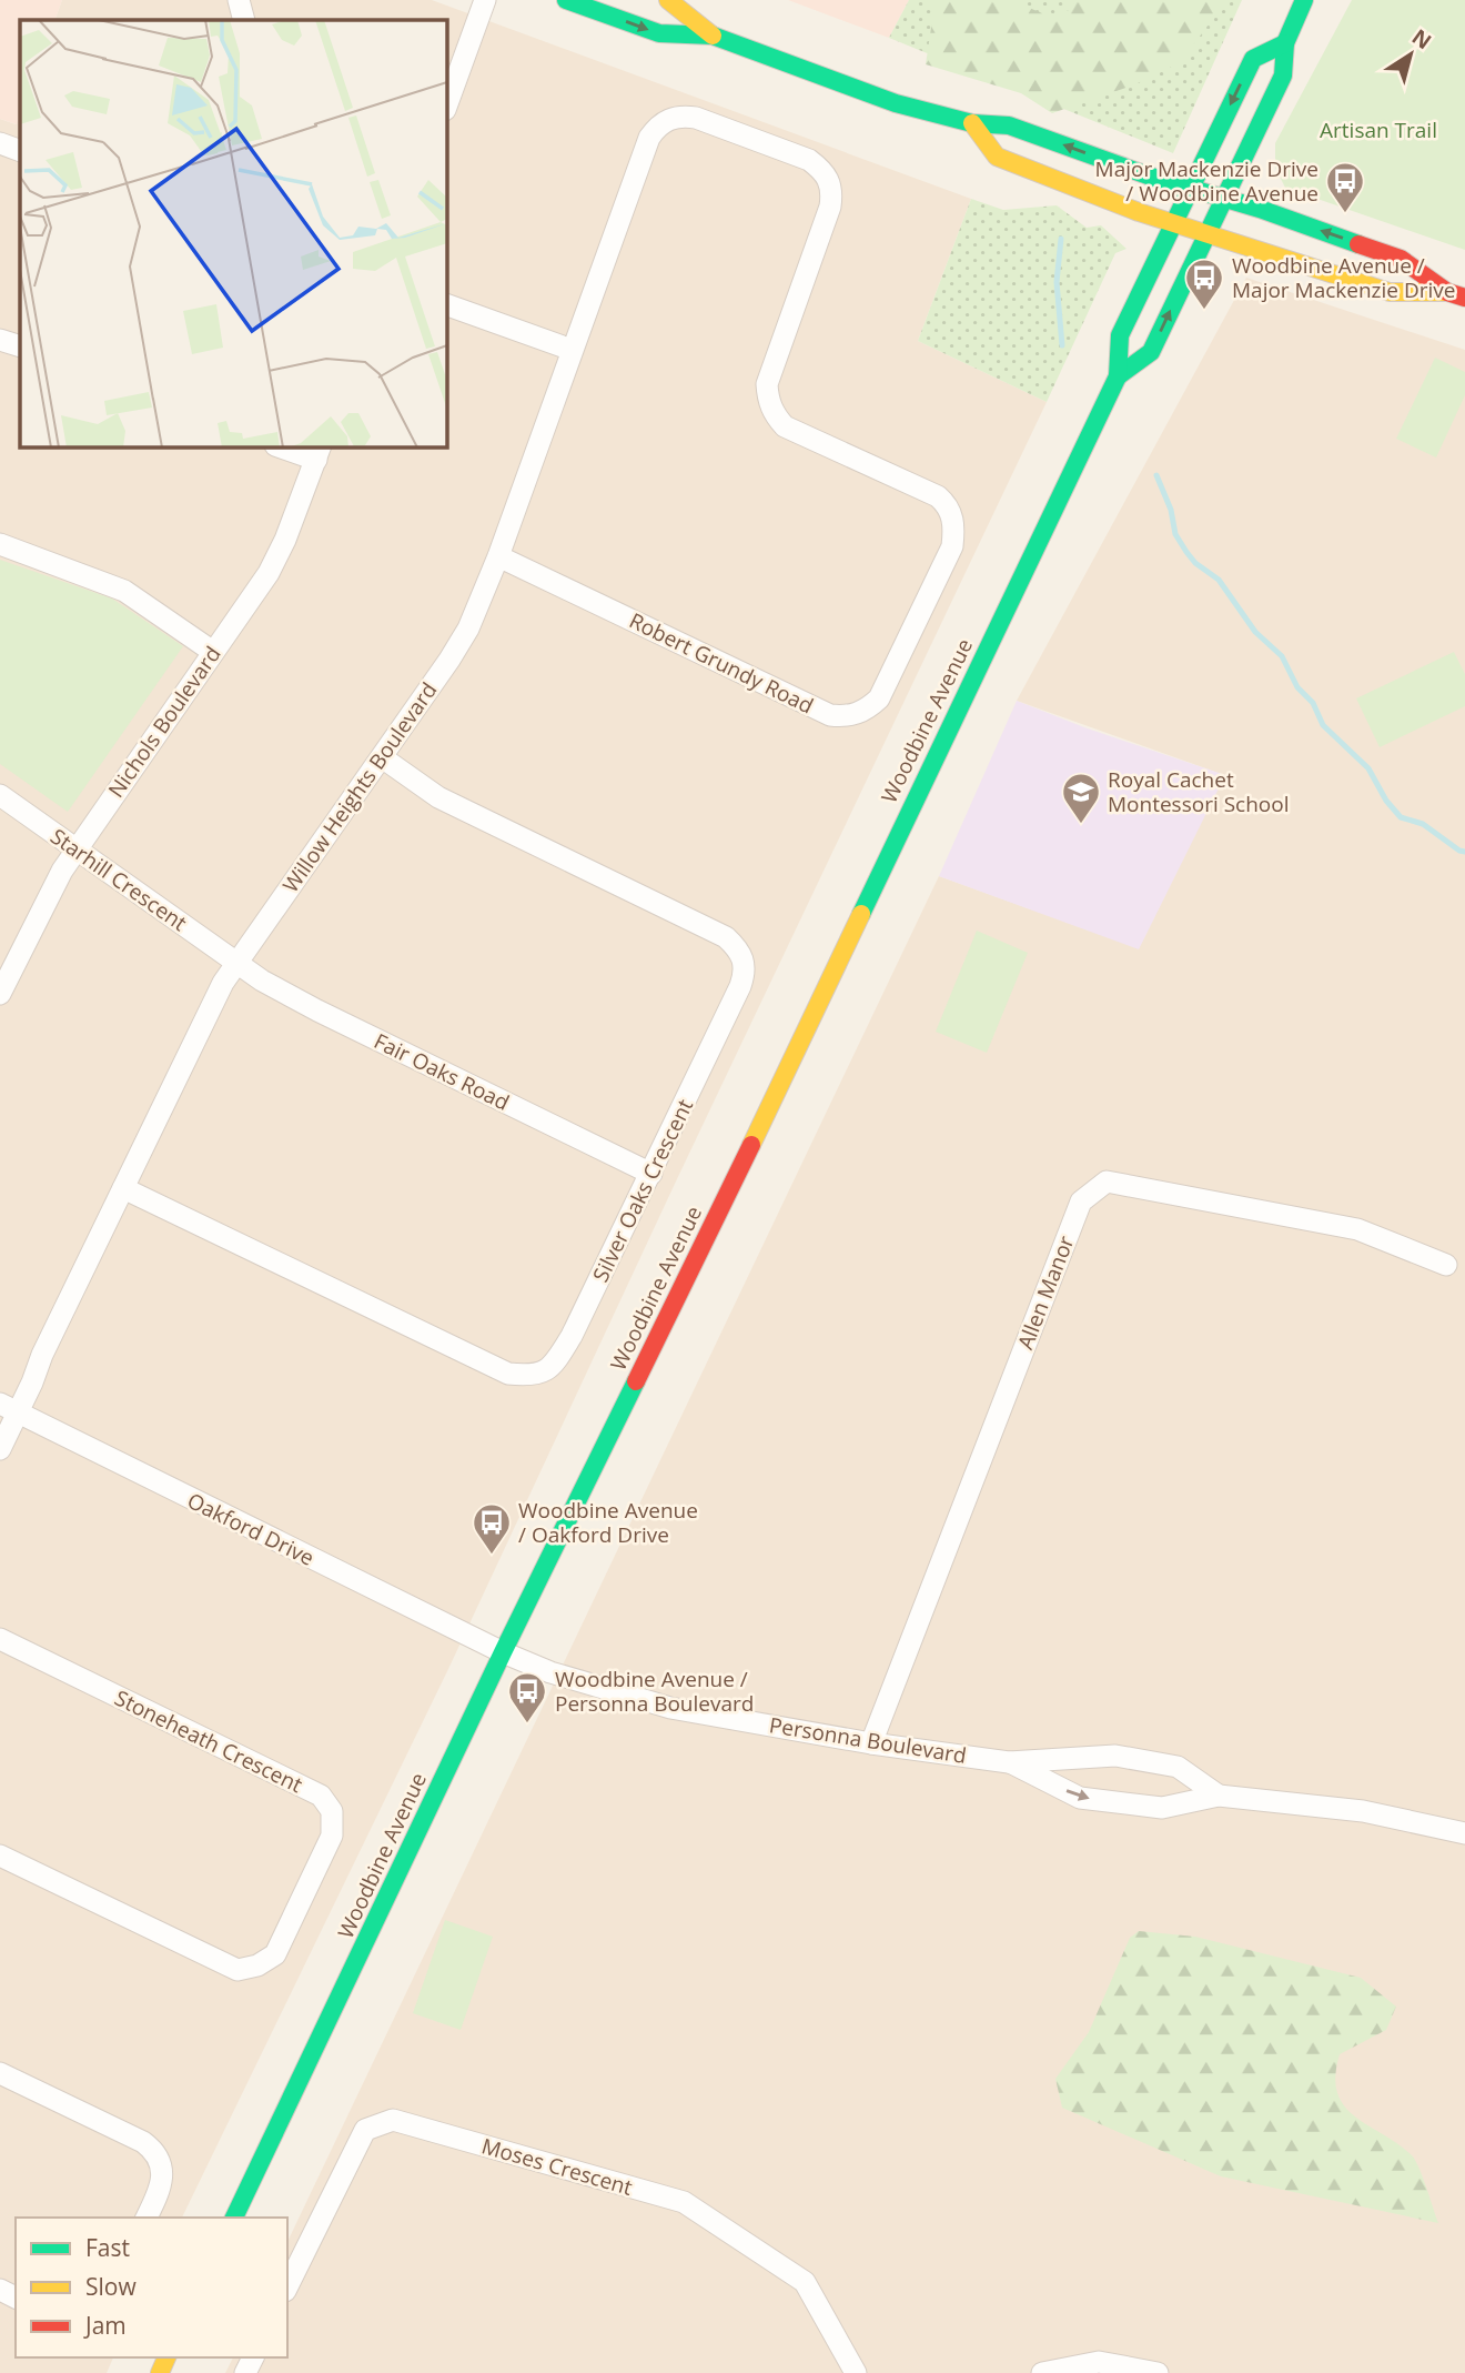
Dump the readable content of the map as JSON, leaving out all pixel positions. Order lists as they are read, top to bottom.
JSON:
{
  "streets": {
    "main road": ["Woodbine Avenue"],
    "street": [
      "Robert Grundy Road",
      "Nichols Boulevard",
      "Willow Heights Boulevard",
      "Starhill Crescent",
      "Fair Oaks Road",
      "Silver Oaks Crescent",
      "Allen Manor",
      "Oakford Drive",
      "Personna Boulevard",
      "Stoneheath Crescent",
      "Moses Crescent"
    ]
  },
  "crossings": [
    ["Robert Grundy Road", "Willow Heights Boulevard"],
    ["Woodbine Avenue", "Oakford Drive"],
    ["Woodbine Avenue", "Personna Boulevard"],
    ["Nichols Boulevard", "Starhill Crescent"],
    ["Willow Heights Boulevard", "Starhill Crescent"],
    ["Willow Heights Boulevard", "Fair Oaks Road"],
    ["Willow Heights Boulevard", "Silver Oaks Crescent"],
    ["Willow Heights Boulevard", "Oakford Drive"],
    ["Starhill Crescent", "Fair Oaks Road"],
    ["Fair Oaks Road", "Silver Oaks Crescent"],
    ["Allen Manor", "Personna Boulevard"],
    ["Oakford Drive", "Personna Boulevard"]
  ],
  "parks": ["Artisan Trail"],
  "places": {
    "bus stop": [
      "Major Mackenzie Drive / Woodbine Avenue",
      "Woodbine Avenue / Major Mackenzie Drive",
      "Woodbine Avenue / Oakford Drive",
      "Woodbine Avenue / Personna Boulevard"
    ],
    "school or university": ["Royal Cachet Montessori School"]
  },
  "legend": ["Fast", "Slow", "Jam"],
  "north": "top right"
}
